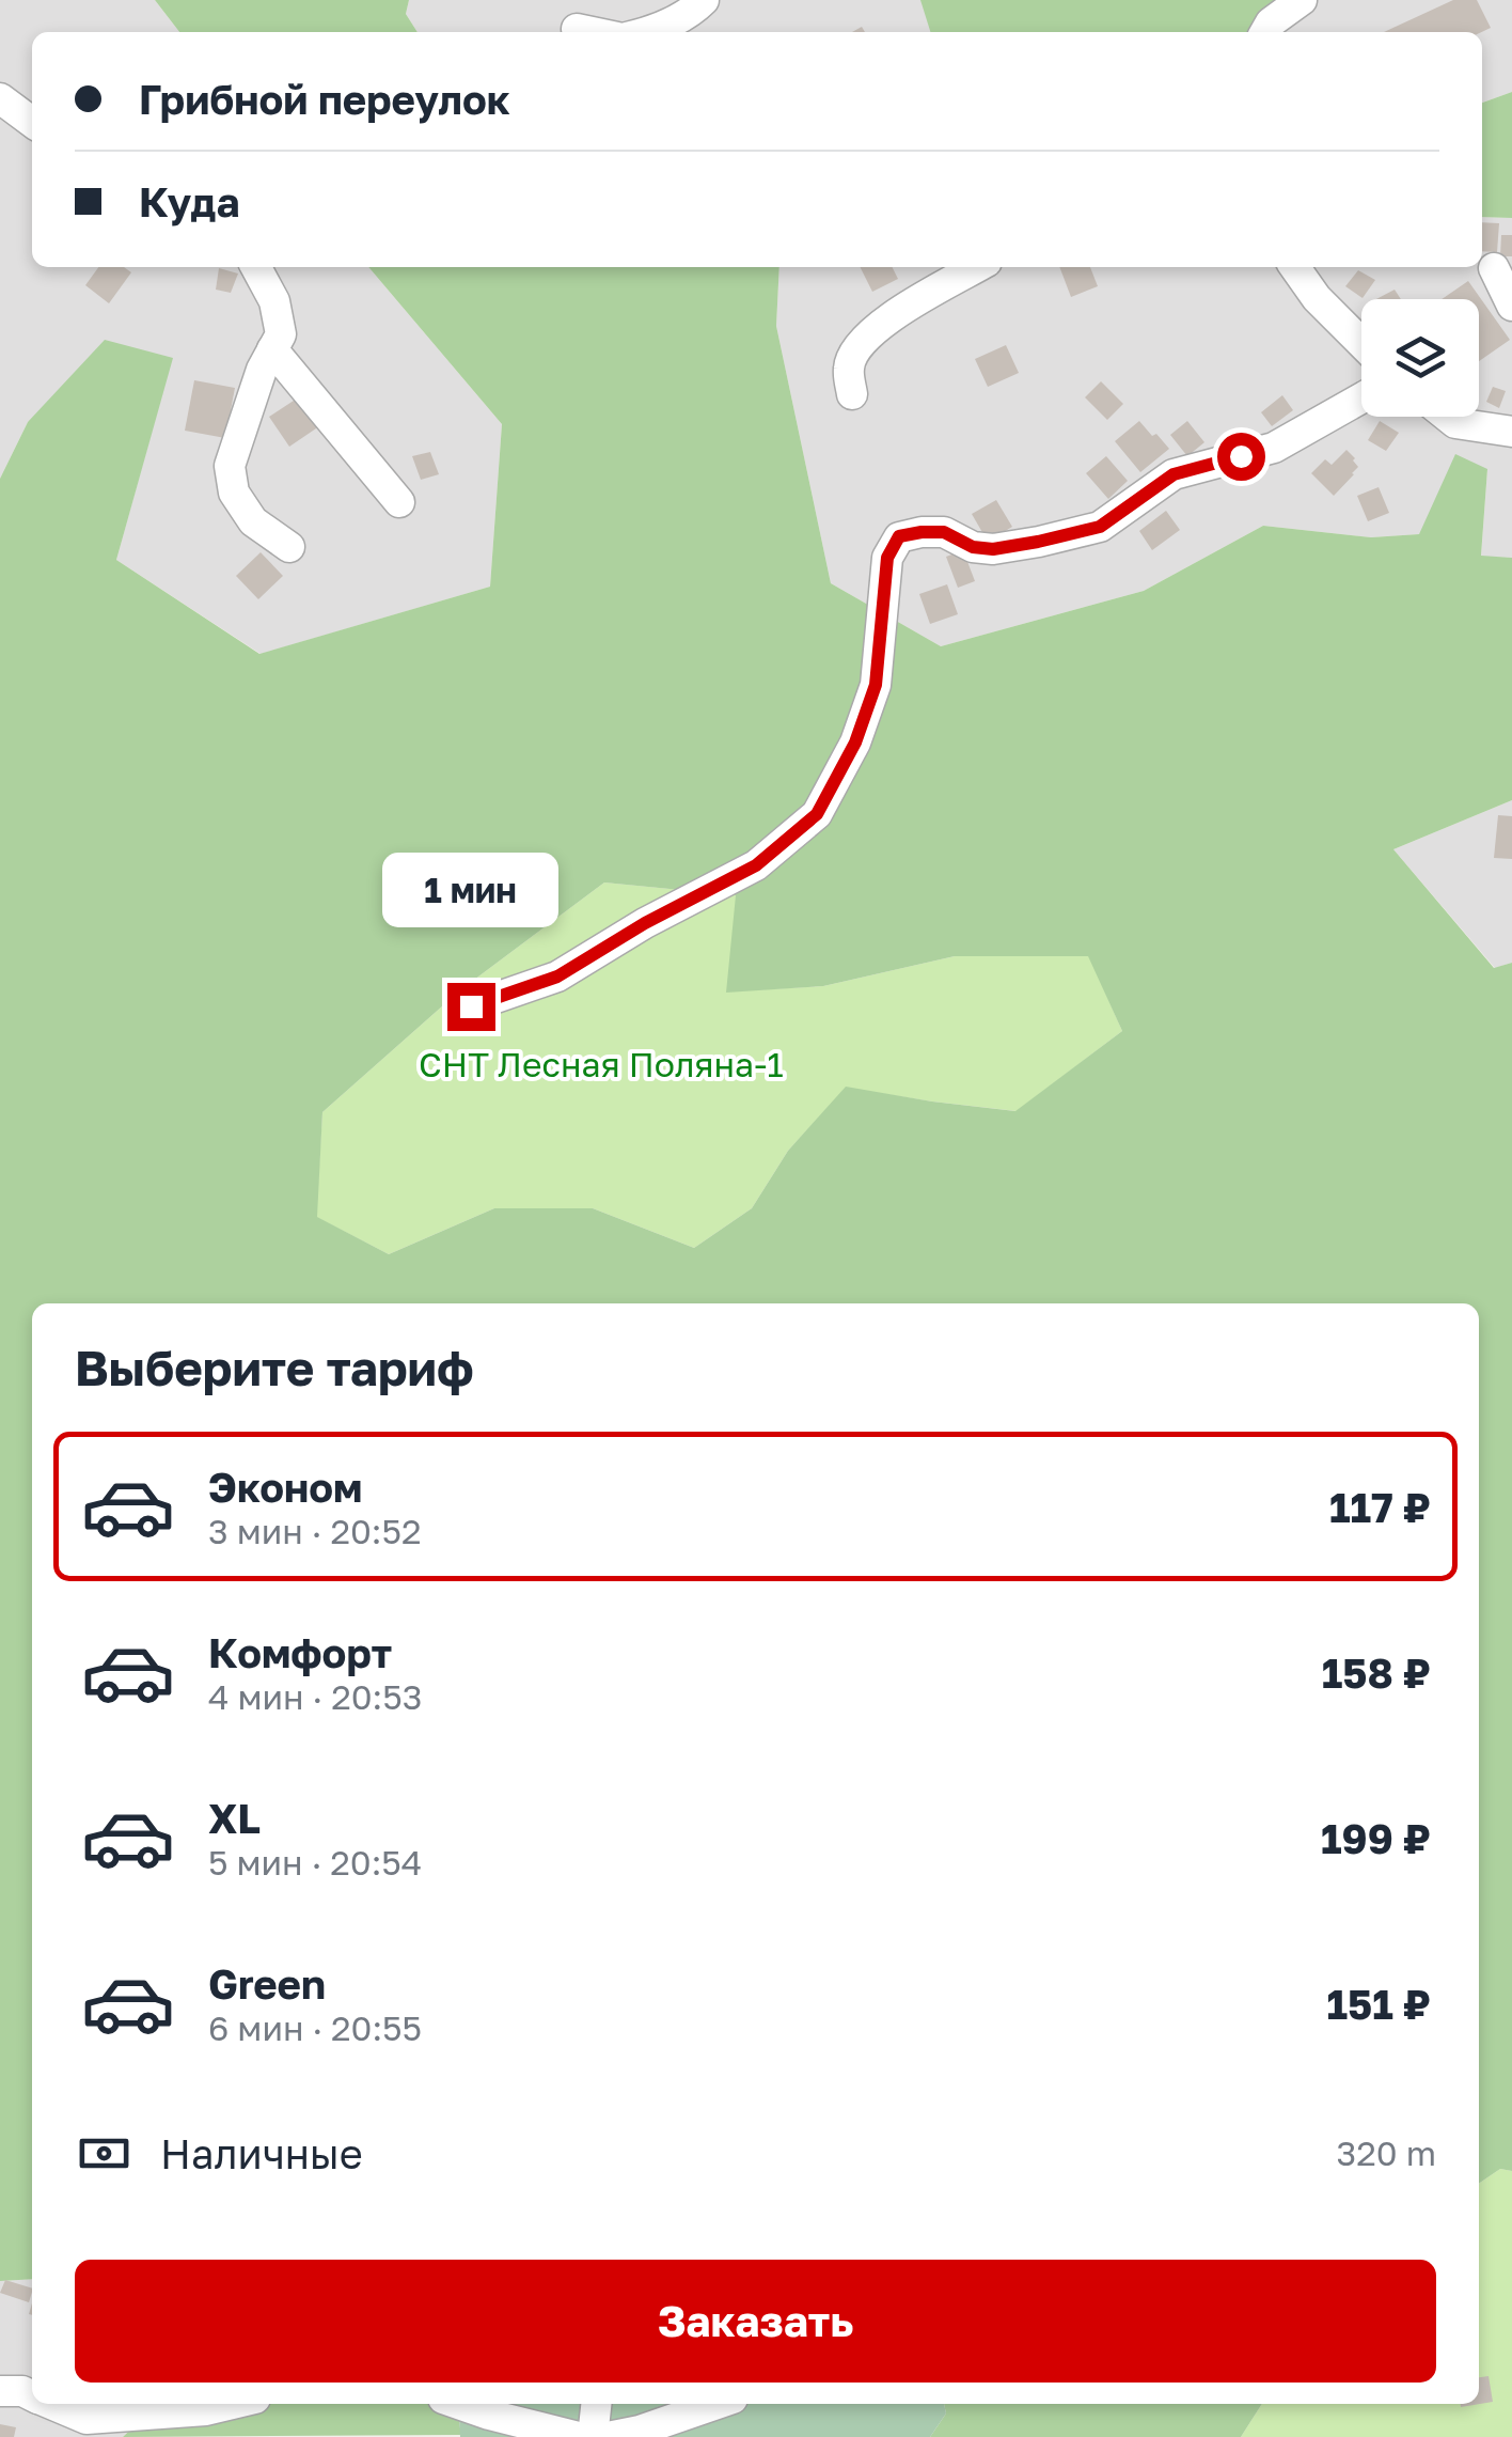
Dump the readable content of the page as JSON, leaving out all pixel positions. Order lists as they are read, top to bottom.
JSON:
{
  "parks": ["СНТ Лесная Поляна-1"],
  "page": {
    "banner": ["Грибной переулок", "Куда"],
    "bubble": "1 мин",
    "heading": "Выберите тариф",
    "list": [
      {
        "name": "Эконом",
        "note": "3 мин · 20:52",
        "value": "117 ₽"
      },
      {
        "name": "Комфорт",
        "note": "4 мин · 20:53",
        "value": "158 ₽"
      },
      {
        "name": "XL",
        "note": "5 мин · 20:54",
        "value": "199 ₽"
      },
      {
        "name": "Green",
        "note": "6 мин · 20:55",
        "value": "151 ₽"
      }
    ],
    "pay": ["Наличные", "320 m"],
    "buttons": "Заказать"
  }
}
